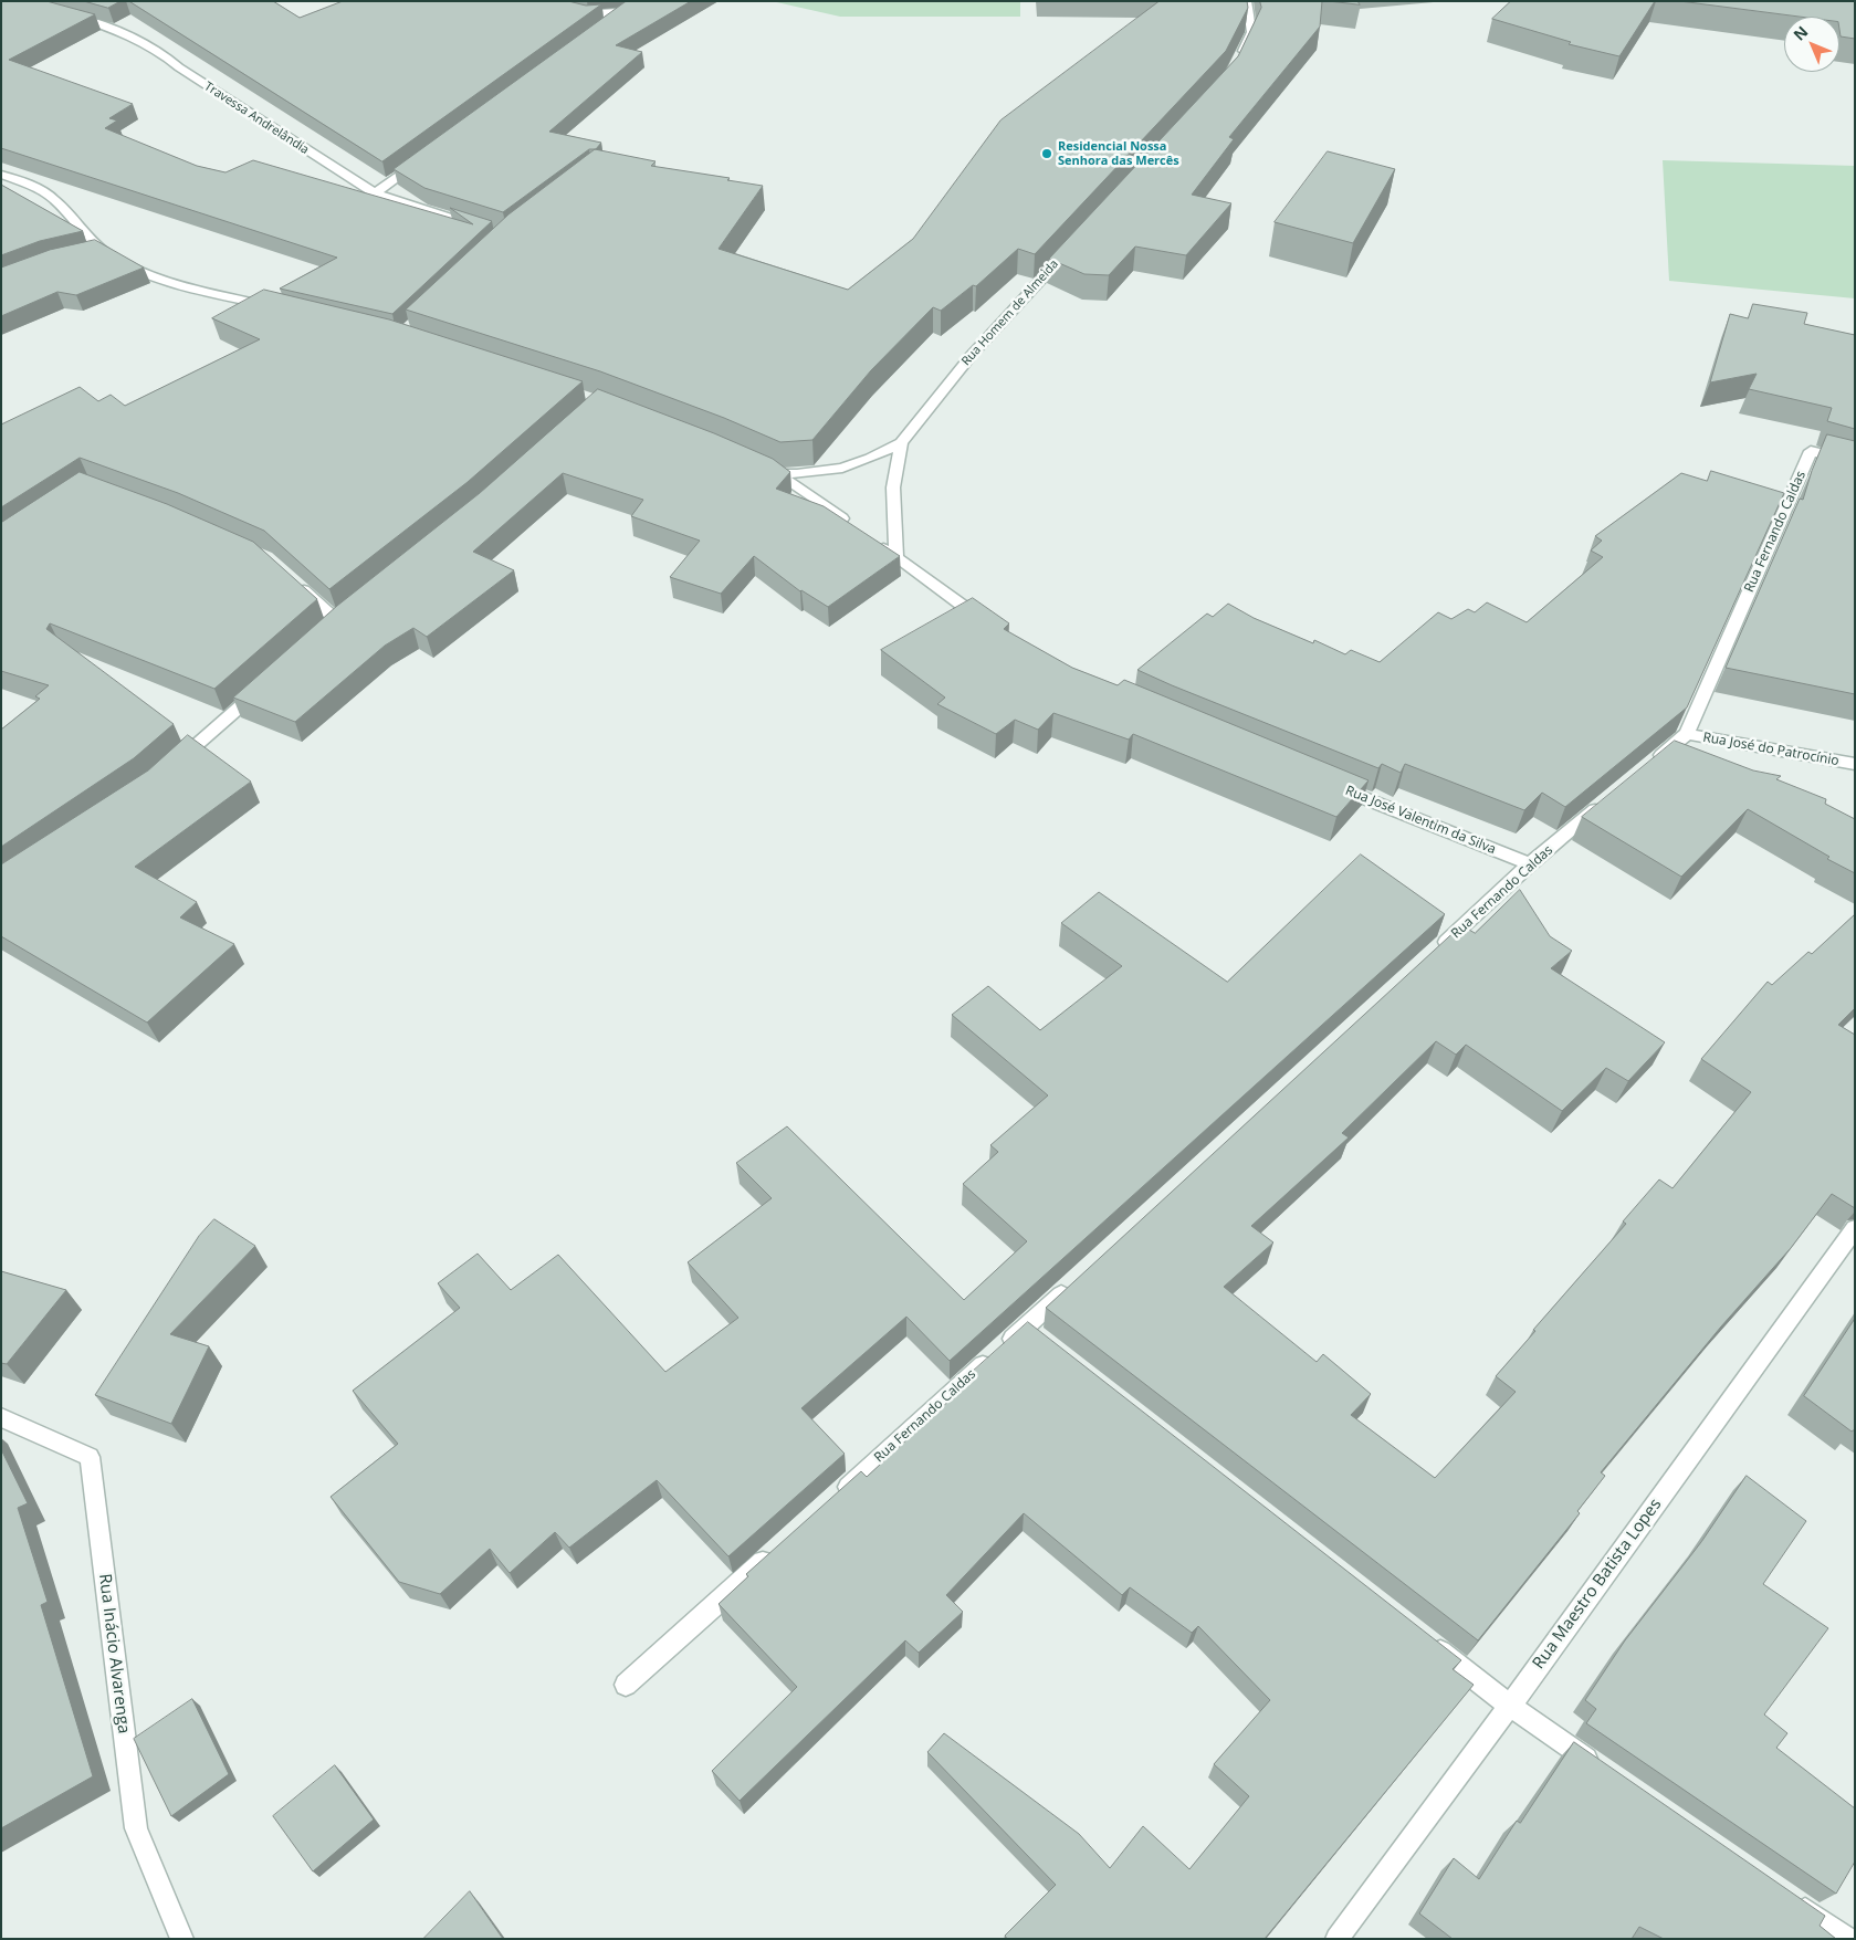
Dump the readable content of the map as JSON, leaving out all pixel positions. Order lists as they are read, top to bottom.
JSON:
{
  "streets": {
    "street": [
      "Travessa Andrelândia",
      "Rua Homem de Almeida",
      "Rua Fernando Caldas",
      "Rua José do Patrocínio",
      "Rua José Valentim da Silva",
      "Rua Maestro Batista Lopes",
      "Rua Inácio Alvarenga"
    ]
  },
  "crossings": [
    ["Rua Fernando Caldas", "Rua José do Patrocínio"],
    ["Rua Fernando Caldas", "Rua José Valentim da Silva"]
  ],
  "places": ["Residencial Nossa Senhora das Mercês"],
  "north": "top left"
}
